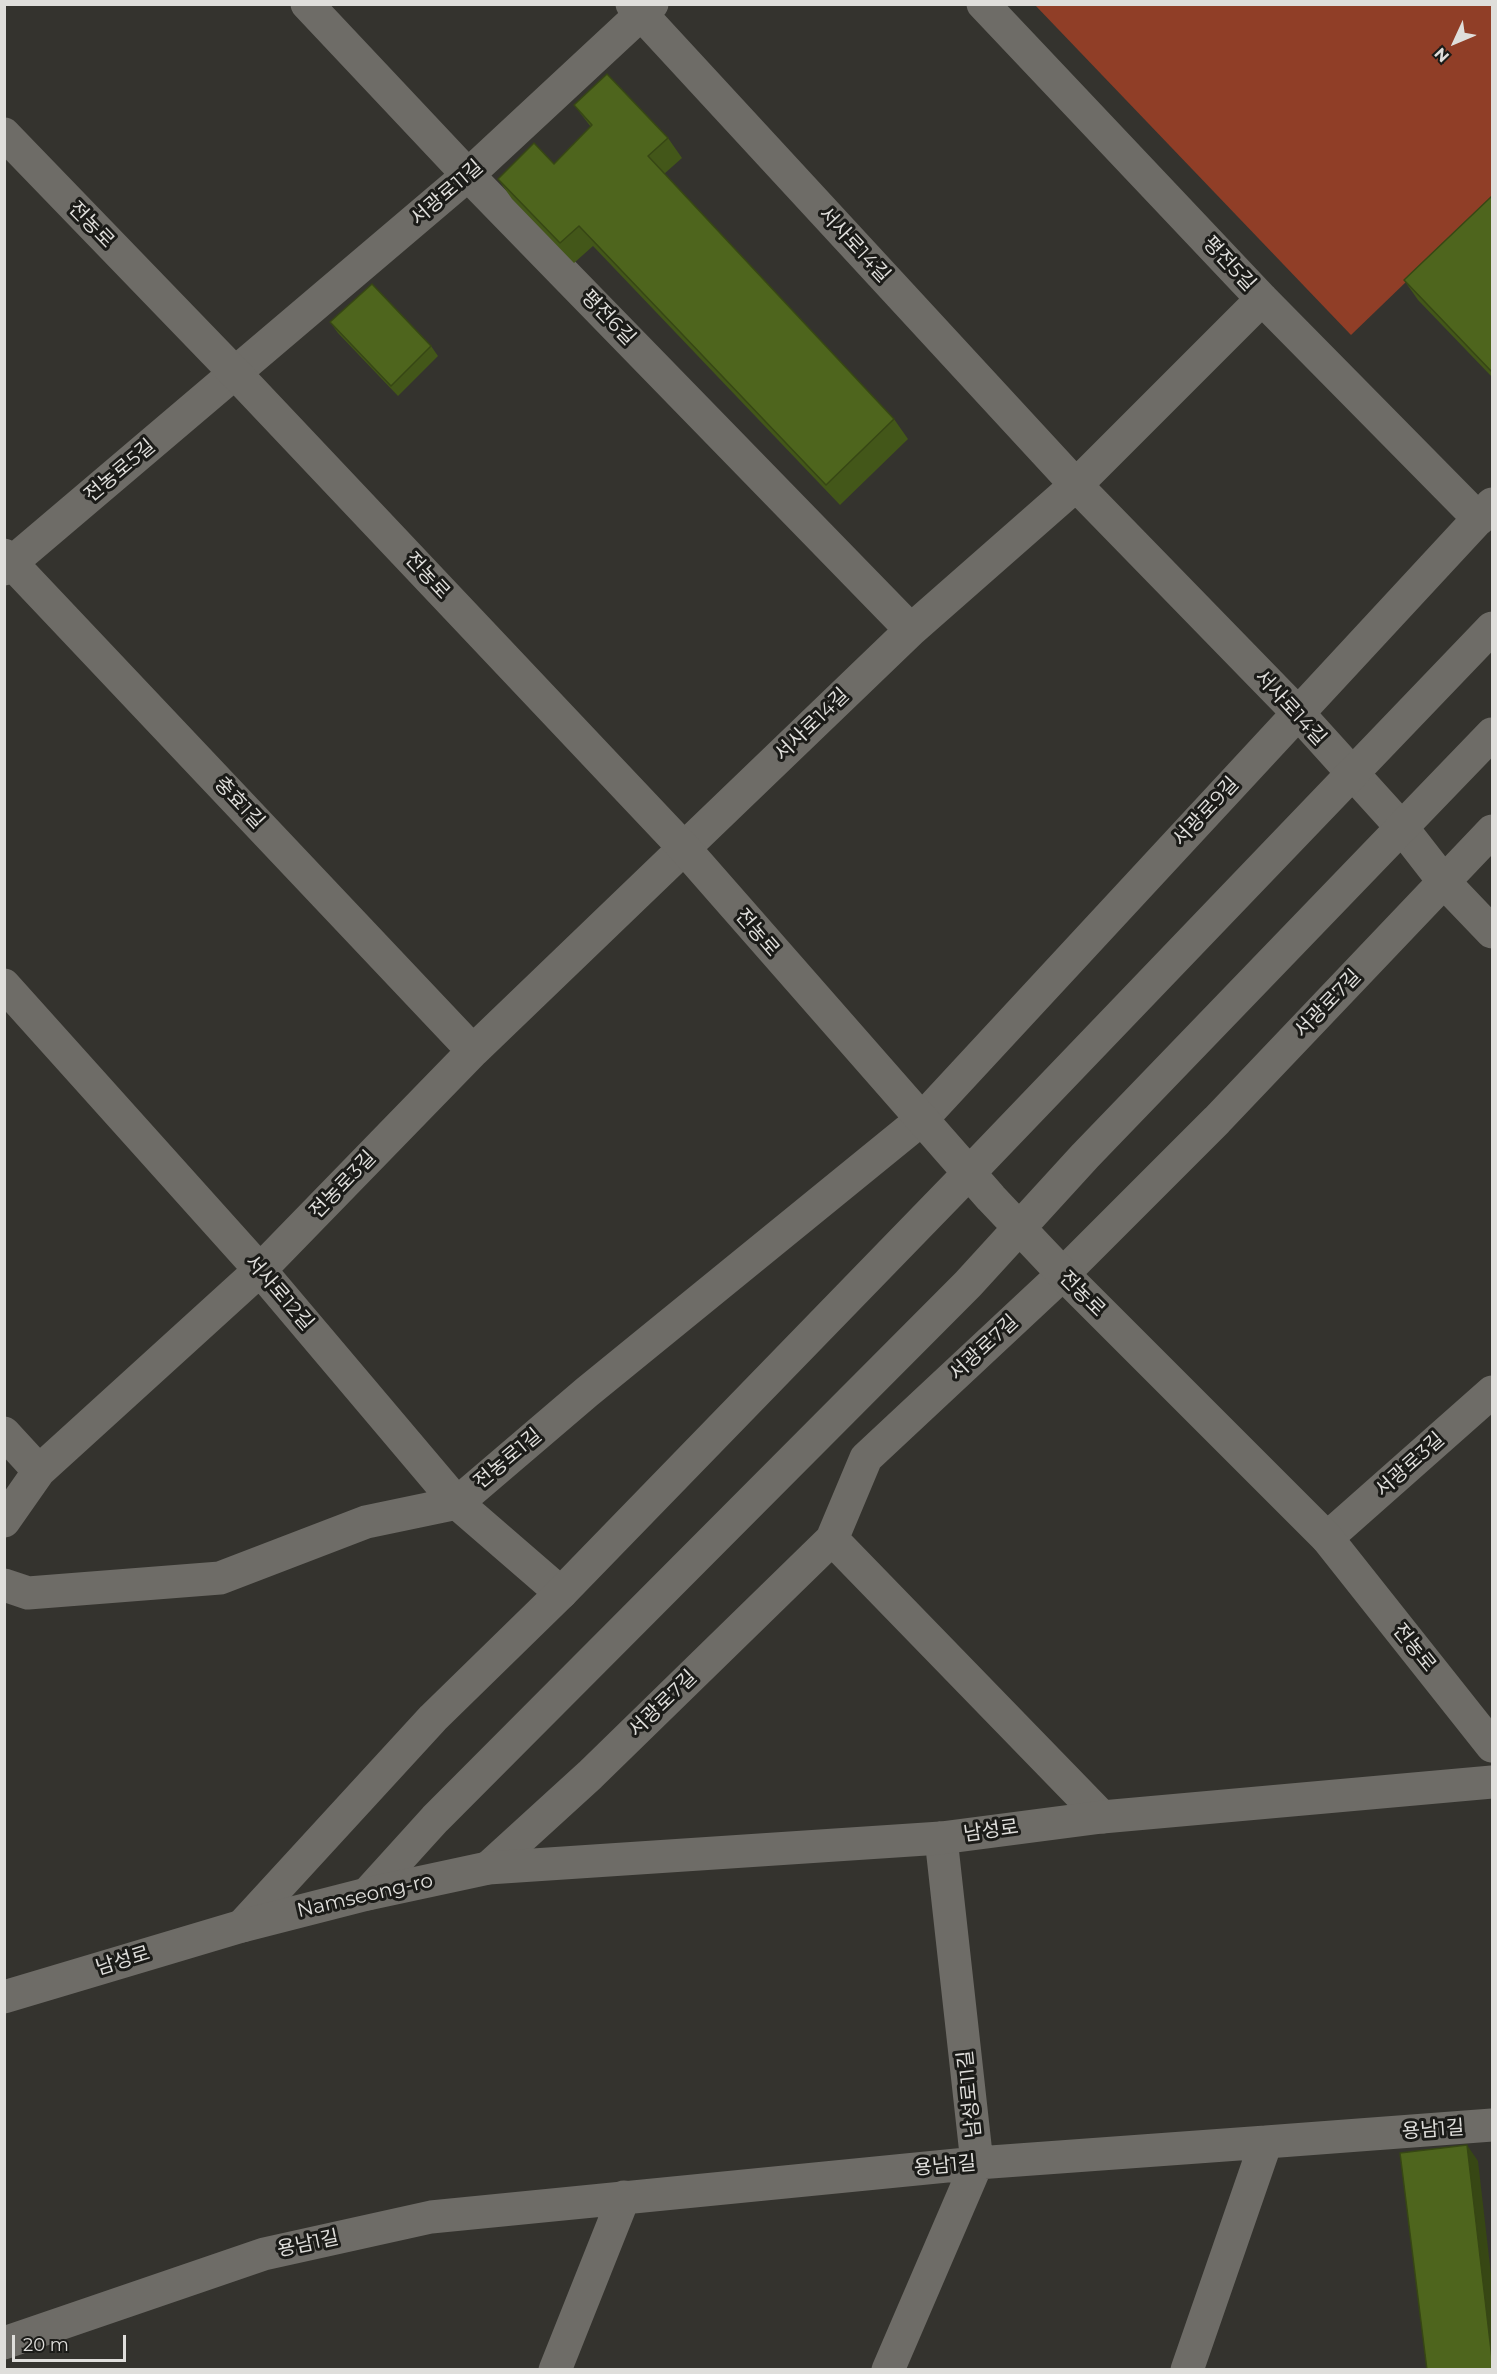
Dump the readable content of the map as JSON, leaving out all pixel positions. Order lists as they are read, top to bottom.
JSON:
{
  "streets": {
    "street": [
      "서광로11길",
      "전농로",
      "서사로14길",
      "평전5길",
      "평전6길",
      "전농로5길",
      "충효1길",
      "서광로9길",
      "서광로7길",
      "전농로3길",
      "서사로12길",
      "전농로1길",
      "서광로3길",
      "남성로",
      "Namseong-ro",
      "남성로11길",
      "용남1길"
    ]
  },
  "crossings": [
    ["서광로11길", "전농로"],
    ["서광로11길", "서사로14길"],
    ["서광로11길", "평전6길"],
    ["서광로11길", "전농로5길"],
    ["전농로", "서사로14길"],
    ["전농로", "전농로5길"],
    ["전농로", "서광로9길"],
    ["전농로", "서광로7길"],
    ["전농로", "전농로3길"],
    ["전농로", "전농로1길"],
    ["전농로", "서광로3길"],
    ["서사로14길", "평전5길"],
    ["서사로14길", "평전6길"],
    ["서사로14길", "서광로9길"],
    ["서사로14길", "서광로7길"],
    ["서사로14길", "전농로3길"],
    ["평전5길", "서광로9길"],
    ["전농로5길", "충효1길"],
    ["충효1길", "전농로3길"],
    ["서광로9길", "전농로1길"],
    ["서광로7길", "남성로"],
    ["서광로7길", "Namseong-ro"],
    ["전농로3길", "서사로12길"],
    ["서사로12길", "전농로1길"],
    ["남성로", "Namseong-ro"],
    ["남성로", "남성로11길"],
    ["남성로11길", "용남1길"]
  ],
  "scale_bar": "20 m",
  "north": "bottom left"
}
